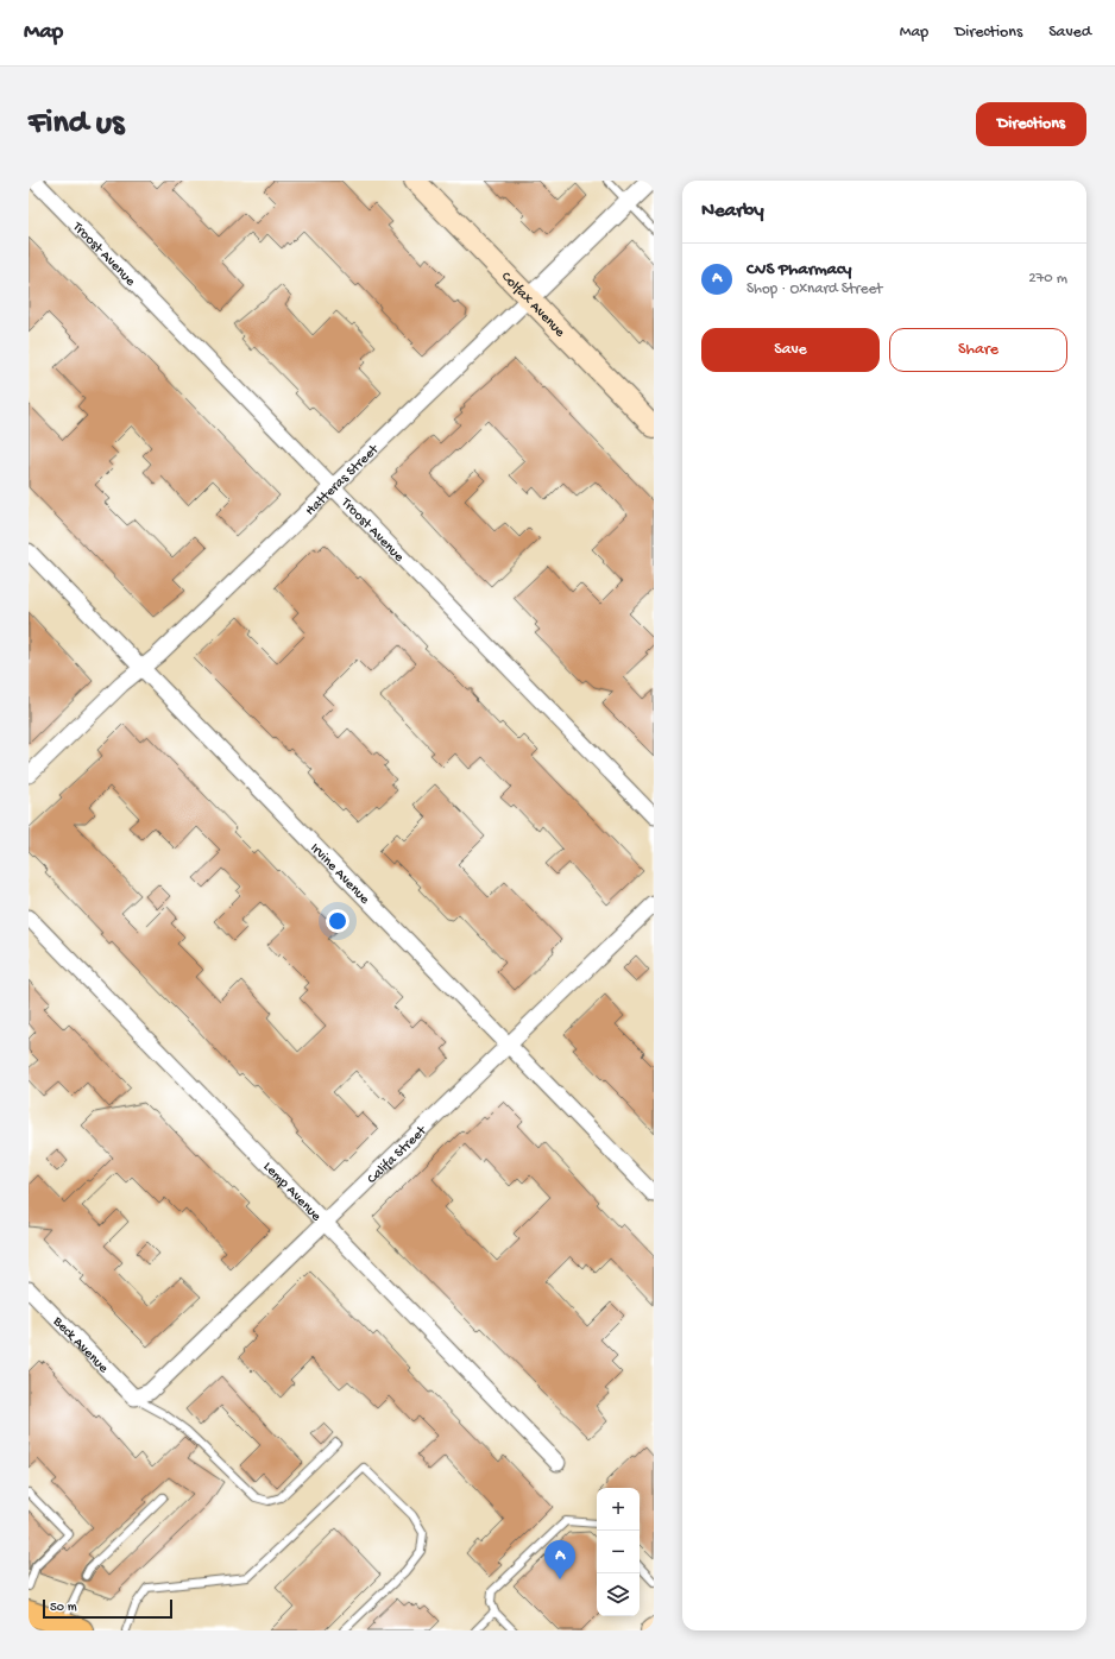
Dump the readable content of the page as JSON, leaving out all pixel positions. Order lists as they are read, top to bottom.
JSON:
{
  "streets": {
    "main road": ["Colfax Avenue"],
    "street": [
      "Troost Avenue",
      "Hatteras Street",
      "Irvine Avenue",
      "Califa Street",
      "Lemp Avenue",
      "Beck Avenue"
    ]
  },
  "crossings": [
    ["Troost Avenue", "Hatteras Street"],
    ["Colfax Avenue", "Hatteras Street"],
    ["Hatteras Street", "Irvine Avenue"],
    ["Irvine Avenue", "Califa Street"],
    ["Califa Street", "Lemp Avenue"],
    ["Califa Street", "Beck Avenue"]
  ],
  "scale_bar": "50 m",
  "page": {
    "header": "Map",
    "nav": ["Map", "Directions", "Saved"],
    "buttons": [
      "Directions",
      ["Save", "Share"]
    ],
    "title": "Find us",
    "heading": "Nearby",
    "list": [
      {
        "mark": "A",
        "name": "CVS Pharmacy",
        "note": "Shop · Oxnard Street",
        "value": "270 m"
      }
    ],
    "map_buttons": ["+", "−"],
    "pins": "A",
    "scale": "50 m"
  }
}
